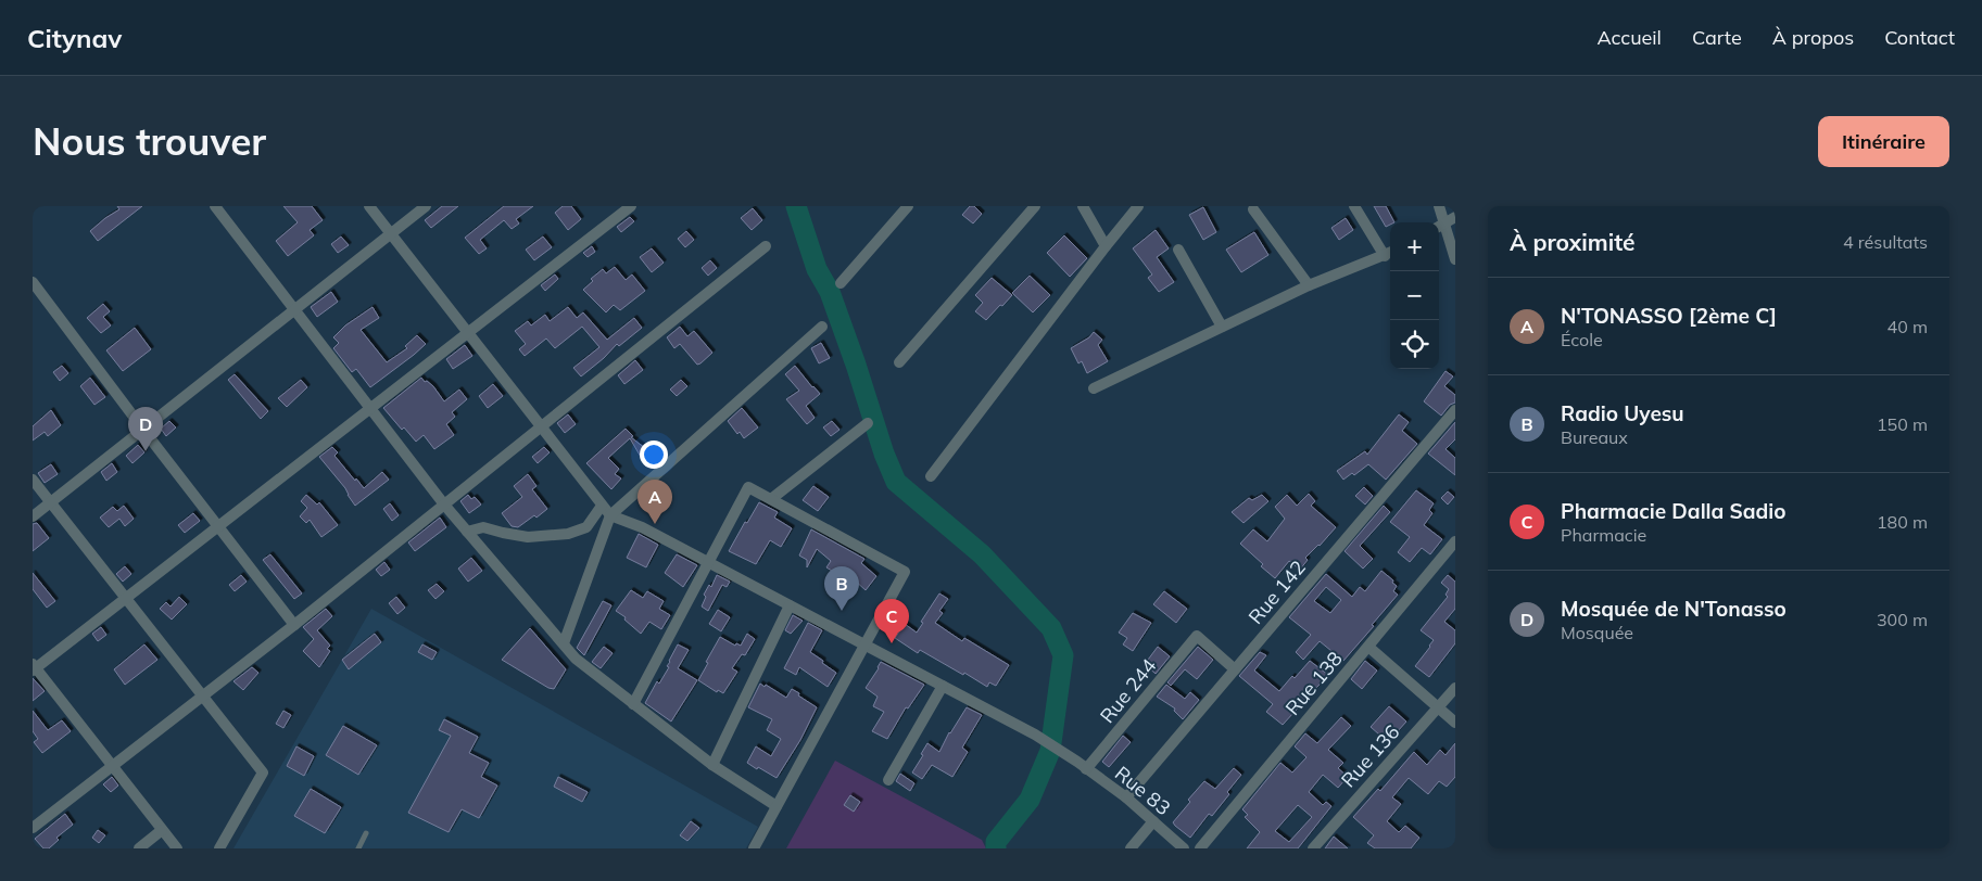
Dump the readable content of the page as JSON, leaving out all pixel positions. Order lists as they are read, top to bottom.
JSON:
{
  "streets": {
    "street": [
      "Rue 142",
      "Rue 138",
      "Rue 244",
      "Rue 136",
      "Rue 83"
    ]
  },
  "crossings": [
    ["Rue 142", "Rue 244"],
    ["Rue 142", "Rue 83"],
    ["Rue 244", "Rue 83"]
  ],
  "page": {
    "header": "Citynav",
    "nav": [
      "Accueil",
      "Carte",
      "À propos",
      "Contact"
    ],
    "buttons": "Itinéraire",
    "title": "Nous trouver",
    "heading": ["À proximité", "4 résultats"],
    "map_buttons": ["+", "−"],
    "list": [
      {
        "mark": "A",
        "name": "N'TONASSO [2ème C]",
        "note": "École",
        "value": "40 m"
      },
      {
        "mark": "B",
        "name": "Radio Uyesu",
        "note": "Bureaux",
        "value": "150 m"
      },
      {
        "mark": "C",
        "name": "Pharmacie Dalla Sadio",
        "note": "Pharmacie",
        "value": "180 m"
      },
      {
        "mark": "D",
        "name": "Mosquée de N'Tonasso",
        "note": "Mosquée",
        "value": "300 m"
      }
    ],
    "pins": [
      "D",
      "A",
      "B",
      "C"
    ]
  }
}
